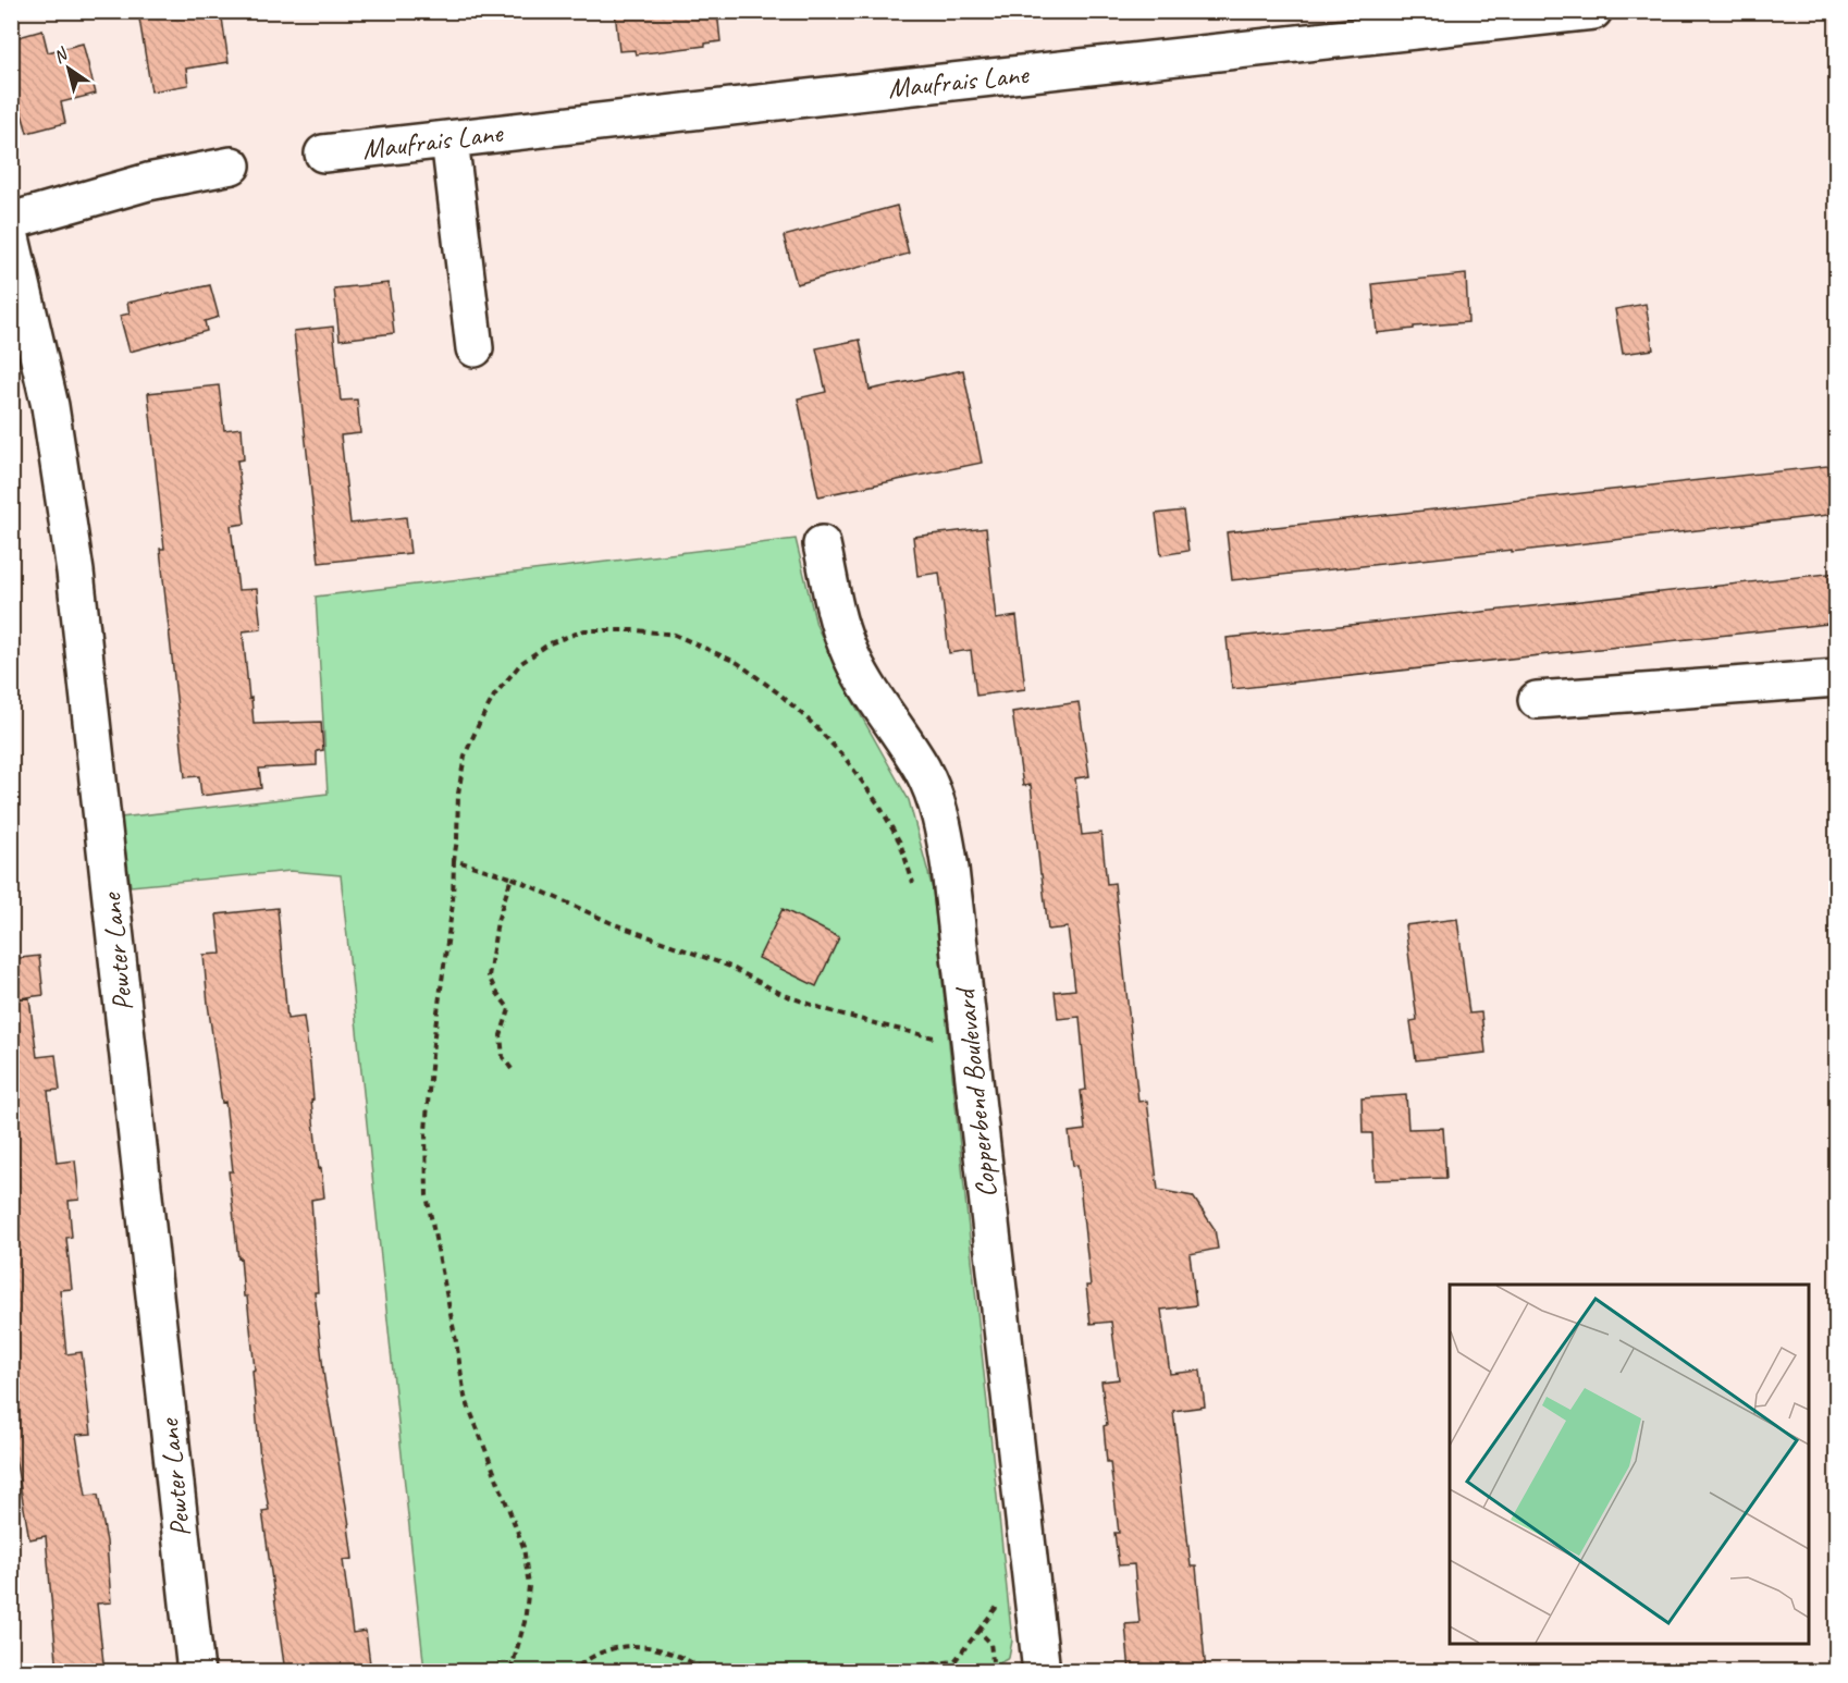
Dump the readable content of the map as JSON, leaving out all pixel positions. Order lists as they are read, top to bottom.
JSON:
{
  "streets": {
    "street": ["Maufrais Lane", "Pewter Lane", "Copperbend Boulevard"]
  },
  "north": "top left"
}
